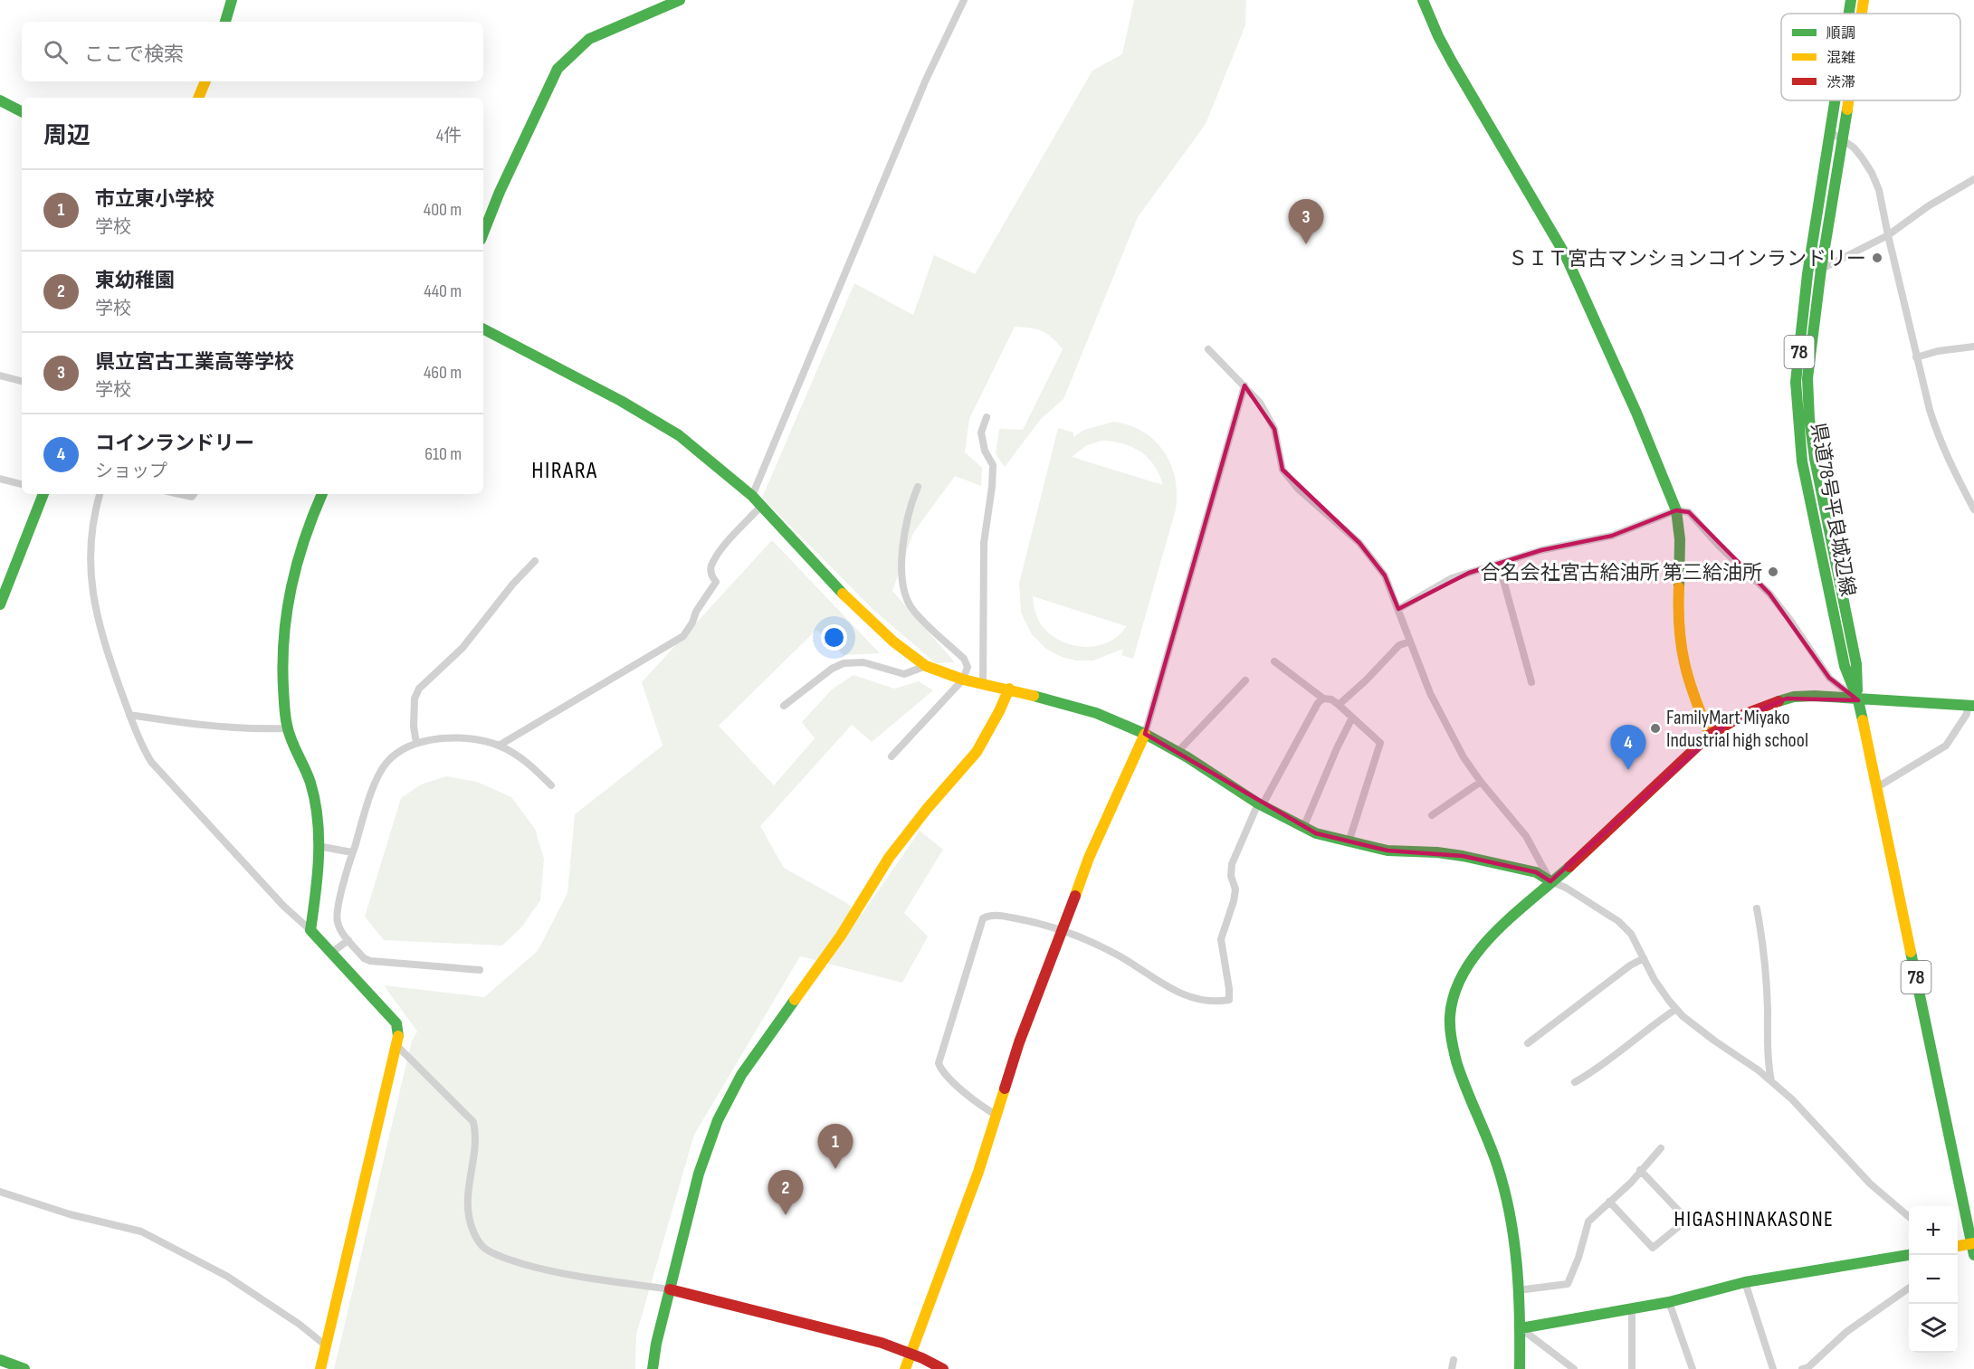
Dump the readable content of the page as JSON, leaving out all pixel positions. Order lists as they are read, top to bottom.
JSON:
{
  "streets": {
    "street": ["78", "県道78号平良城辺線"]
  },
  "districts": ["HIRARA", "HIGASHINAKASONE"],
  "places": ["ＳＩＴ宮古マンションコインランドリー", "合名会社宮古給油所 第三給油所", "FamilyMart Miyako Industrial high school"],
  "legend": ["順調", "混雑", "渋滞"],
  "page": {
    "search": "ここで検索",
    "heading": ["周辺", "4件"],
    "list": [
      {
        "mark": "1",
        "name": "市立東小学校",
        "note": "学校",
        "value": "400 m"
      },
      {
        "mark": "2",
        "name": "東幼稚園",
        "note": "学校",
        "value": "440 m"
      },
      {
        "mark": "3",
        "name": "県立宮古工業高等学校",
        "note": "学校",
        "value": "460 m"
      },
      {
        "mark": "4",
        "name": "コインランドリー",
        "note": "ショップ",
        "value": "610 m"
      }
    ],
    "pins": [
      "3",
      "4",
      "1",
      "2"
    ],
    "map_buttons": ["+", "−"]
  }
}
